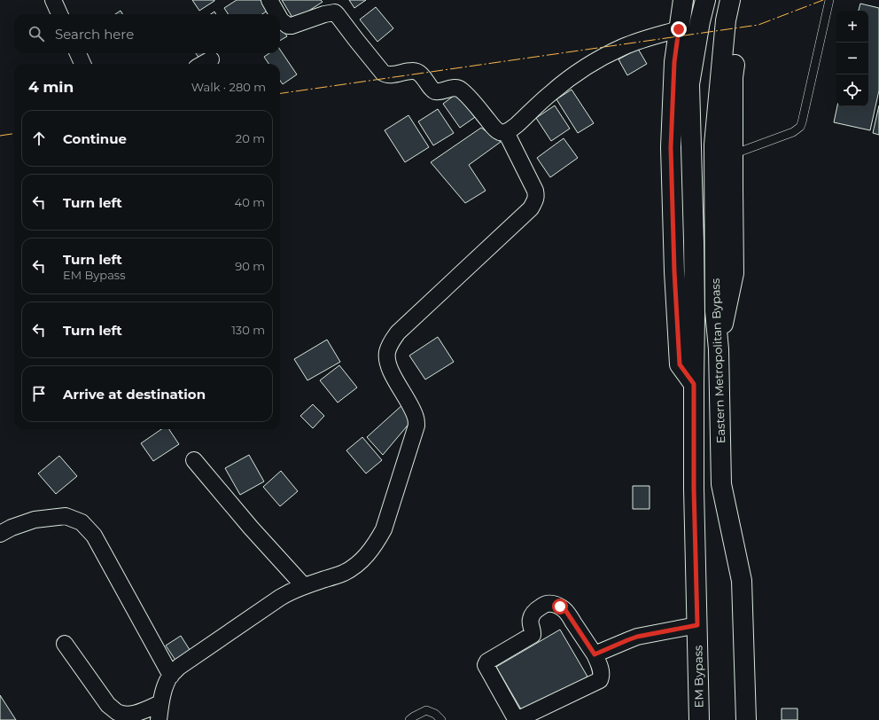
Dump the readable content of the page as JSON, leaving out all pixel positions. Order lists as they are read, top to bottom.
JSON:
{
  "streets": {
    "main road": ["Eastern Metropolitan Bypass", "EM Bypass"]
  },
  "crossings": [
    ["Eastern Metropolitan Bypass", "EM Bypass"]
  ],
  "page": {
    "map_buttons": ["+", "−"],
    "search": "Search here",
    "heading": ["4 min", "Walk · 280 m"],
    "list": [
      ["Continue", "20 m"],
      ["Turn left", "40 m"],
      ["Turn left", "EM Bypass", "90 m"],
      ["Turn left", "130 m"],
      "Arrive at destination"
    ]
  }
}
